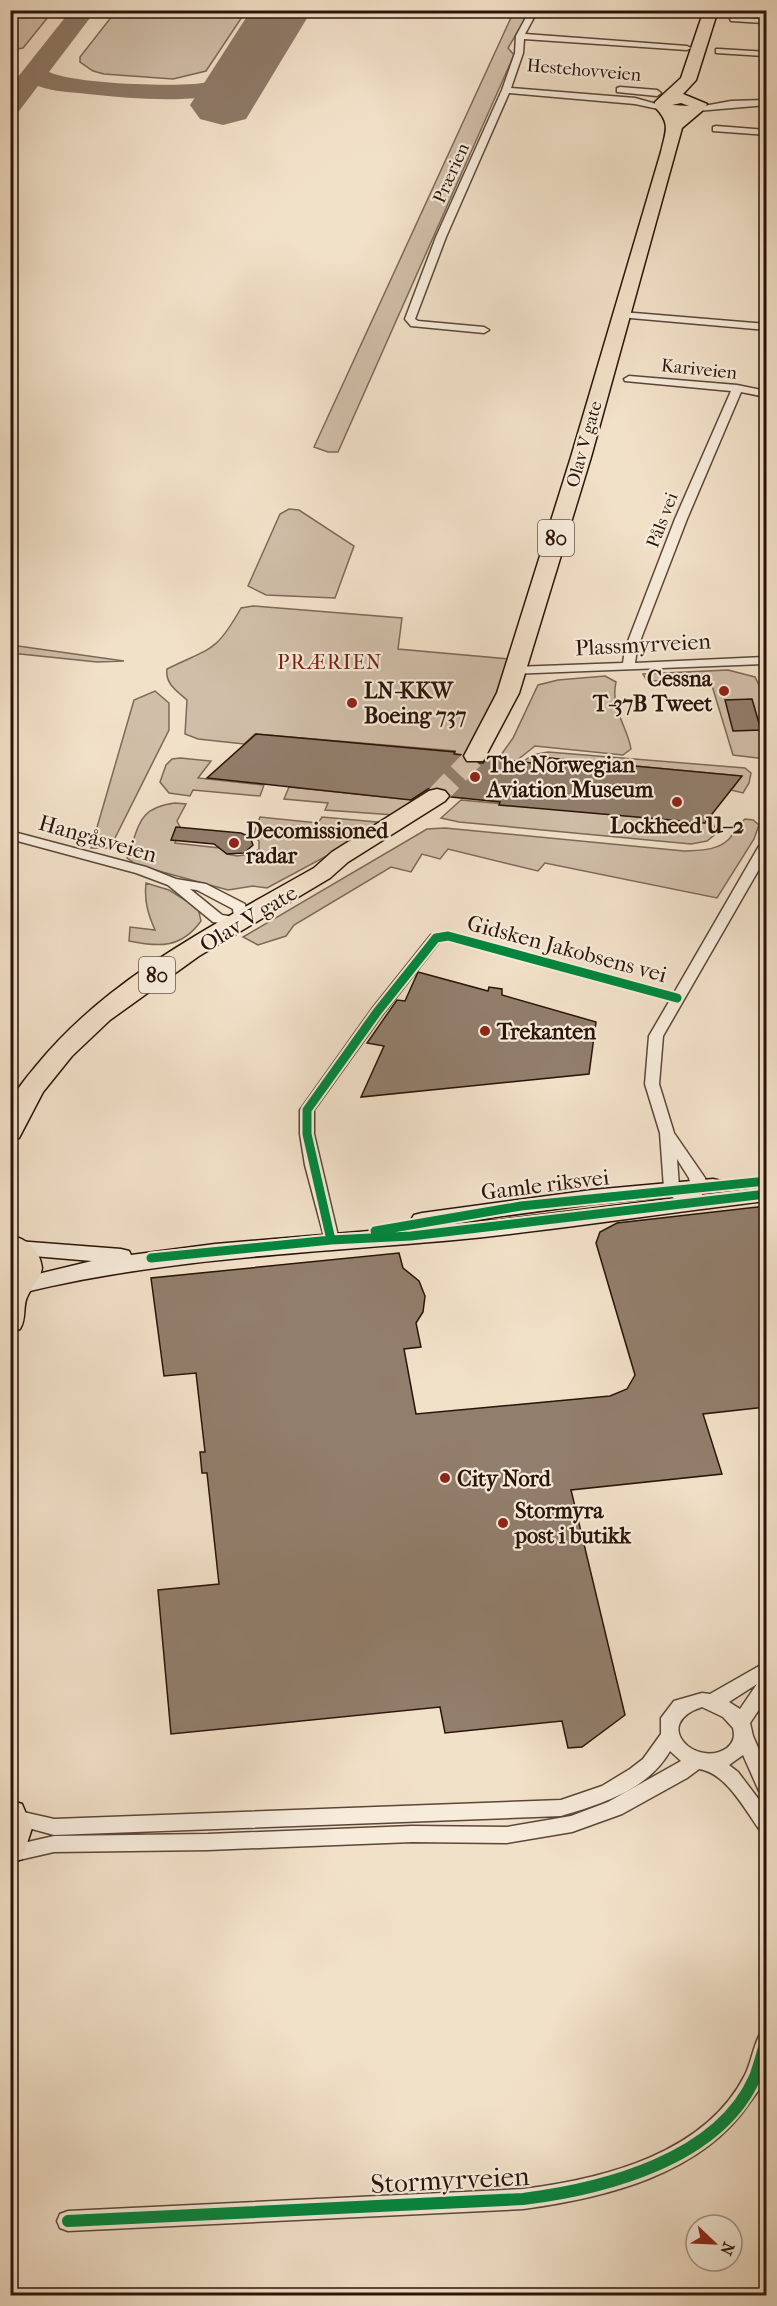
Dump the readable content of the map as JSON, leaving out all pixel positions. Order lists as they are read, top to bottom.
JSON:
{
  "streets": {
    "highway": ["Olav V gate", "80"],
    "street": [
      "Hestehovveien",
      "Prærien",
      "Kariveien",
      "Påls vei",
      "Plassmyrveien",
      "Hangåsveien",
      "Gidsken Jakobsens vei",
      "Gamle riksvei",
      "Stormyrveien"
    ]
  },
  "crossings": [
    ["Hestehovveien", "Prærien"],
    ["Hestehovveien", "Olav V gate"],
    ["Kariveien", "Påls vei"],
    ["Olav V gate", "Plassmyrveien"],
    ["Påls vei", "Plassmyrveien"],
    ["Gidsken Jakobsens vei", "Gamle riksvei"]
  ],
  "districts": ["PRÆRIEN"],
  "places": [
    "Cessna T-37B Tweet",
    "LN-KKW Boeing 737",
    "The Norwegian Aviation Museum",
    "Lockheed U–2",
    "Decomissioned radar",
    "Trekanten",
    "City Nord",
    "Stormyra post i butikk"
  ],
  "north": "bottom right"
}
